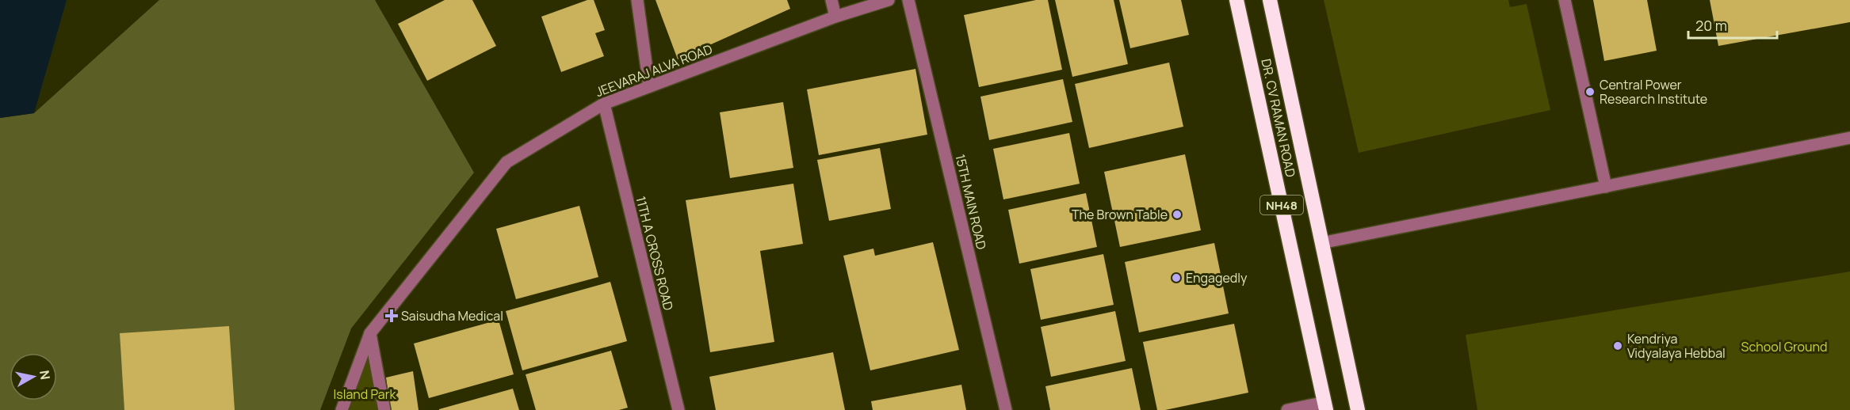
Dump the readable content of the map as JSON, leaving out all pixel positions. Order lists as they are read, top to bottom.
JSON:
{
  "streets": {
    "highway": ["DR. CV RAMAN ROAD", "NH48"],
    "street": ["JEEVARAJ ALVA ROAD", "15TH MAIN ROAD", "11TH A CROSS ROAD"]
  },
  "crossings": [
    ["JEEVARAJ ALVA ROAD", "11TH A CROSS ROAD"]
  ],
  "parks": ["School Ground", "Island Park"],
  "places": {
    "other": [
      "Central Power Research Institute",
      "The Brown Table",
      "Engagedly",
      "Kendriya Vidyalaya Hebbal"
    ],
    "health": ["Saisudha Medical"]
  },
  "scale_bar": "20 m",
  "north": "right"
}
